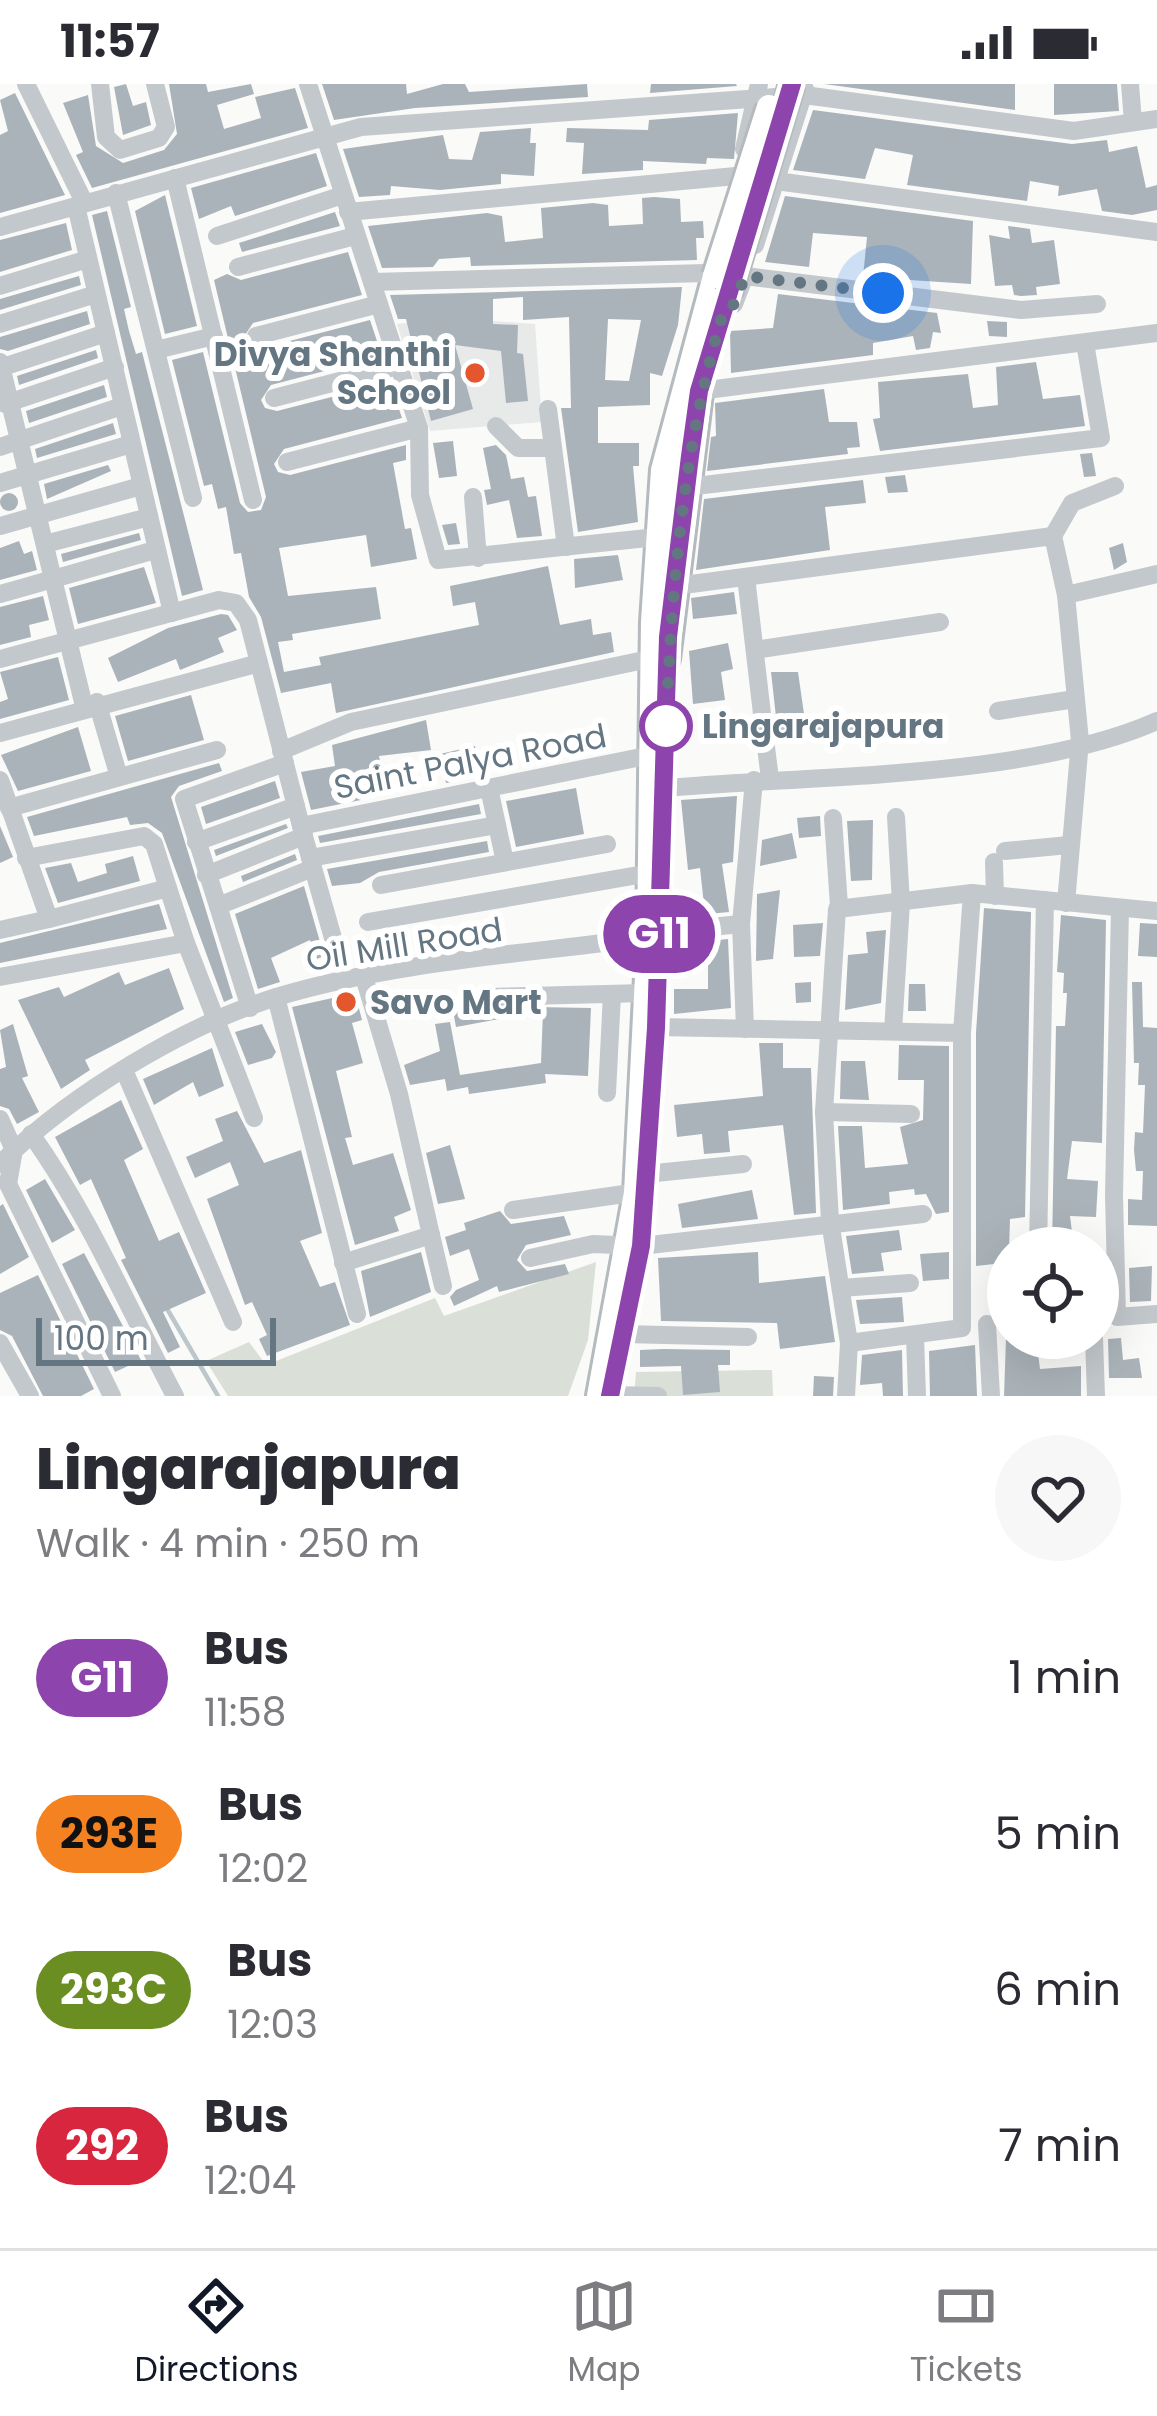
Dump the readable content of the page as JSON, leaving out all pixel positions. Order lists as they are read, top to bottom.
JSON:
{
  "streets": {
    "street": ["Saint Palya Road", "Oil Mill Road"]
  },
  "crossings": [
    ["Saint Palya Road", "Oil Mill Road"]
  ],
  "places": ["Divya Shanthi School", "Lingarajapura", "Savo Mart"],
  "lines": ["bus line G11"],
  "scale_bar": "100 m",
  "page": {
    "status": "11:57",
    "on_map": "G11",
    "scale": "100 m",
    "heading": ["Lingarajapura", "Walk · 4 min · 250 m"],
    "list": [
      {
        "mark": "G11",
        "name": "Bus",
        "note": "11:58",
        "value": "1 min"
      },
      {
        "mark": "293E",
        "name": "Bus",
        "note": "12:02",
        "value": "5 min"
      },
      {
        "mark": "293C",
        "name": "Bus",
        "note": "12:03",
        "value": "6 min"
      },
      {
        "mark": "292",
        "name": "Bus",
        "note": "12:04",
        "value": "7 min"
      }
    ],
    "tabs": ["Directions", "Map", "Tickets"]
  }
}
